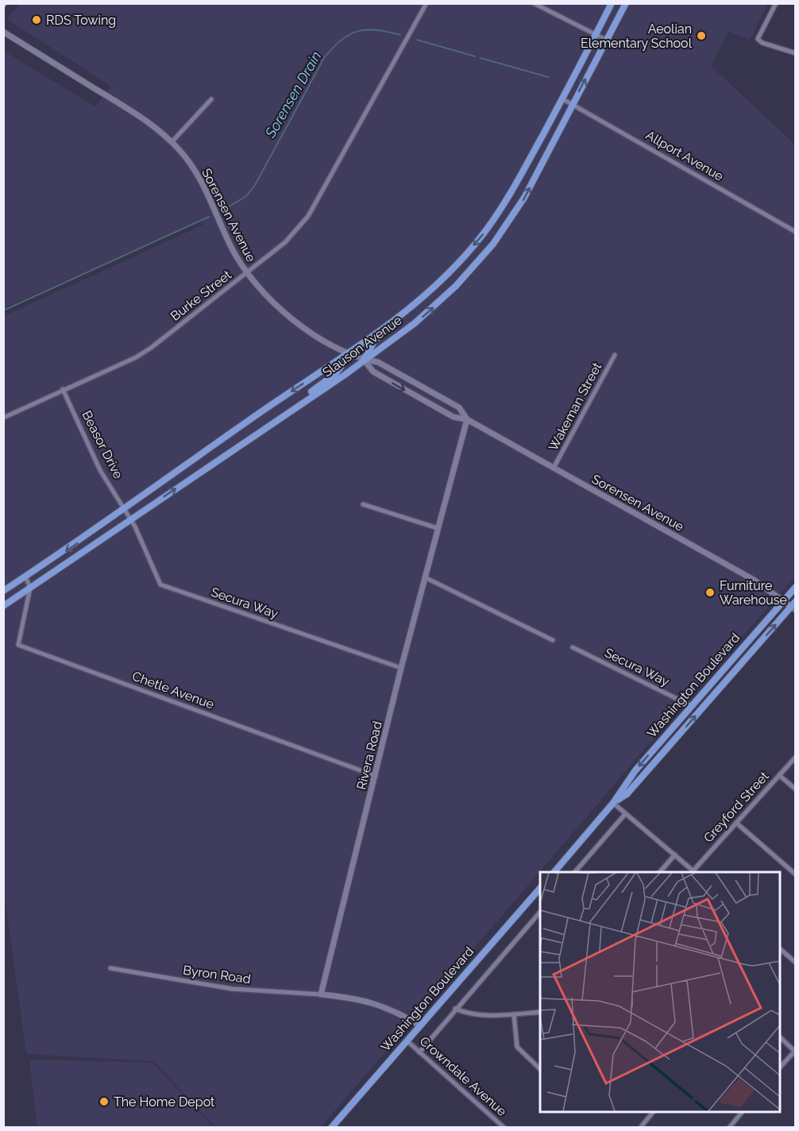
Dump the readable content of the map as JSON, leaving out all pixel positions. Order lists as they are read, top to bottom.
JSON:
{
  "streets": {
    "main road": ["Slauson Avenue", "Washington Boulevard"],
    "street": [
      "Allport Avenue",
      "Sorensen Avenue",
      "Burke Street",
      "Wakeman Street",
      "Beasor Drive",
      "Secura Way",
      "Chetle Avenue",
      "Rivera Road",
      "Greyford Street",
      "Byron Road",
      "Crowndale Avenue"
    ]
  },
  "crossings": [
    ["Allport Avenue", "Slauson Avenue"],
    ["Sorensen Avenue", "Burke Street"],
    ["Sorensen Avenue", "Slauson Avenue"],
    ["Sorensen Avenue", "Wakeman Street"],
    ["Sorensen Avenue", "Washington Boulevard"],
    ["Sorensen Avenue", "Rivera Road"],
    ["Burke Street", "Beasor Drive"],
    ["Slauson Avenue", "Beasor Drive"],
    ["Slauson Avenue", "Secura Way"],
    ["Slauson Avenue", "Chetle Avenue"],
    ["Beasor Drive", "Secura Way"],
    ["Secura Way", "Washington Boulevard"],
    ["Secura Way", "Rivera Road"],
    ["Washington Boulevard", "Crowndale Avenue"],
    ["Chetle Avenue", "Rivera Road"],
    ["Rivera Road", "Byron Road"]
  ],
  "water": ["Sorensen Drain"],
  "places": [
    "RDS Towing",
    "Aeolian Elementary School",
    "Furniture Warehouse",
    "The Home Depot"
  ]
}
